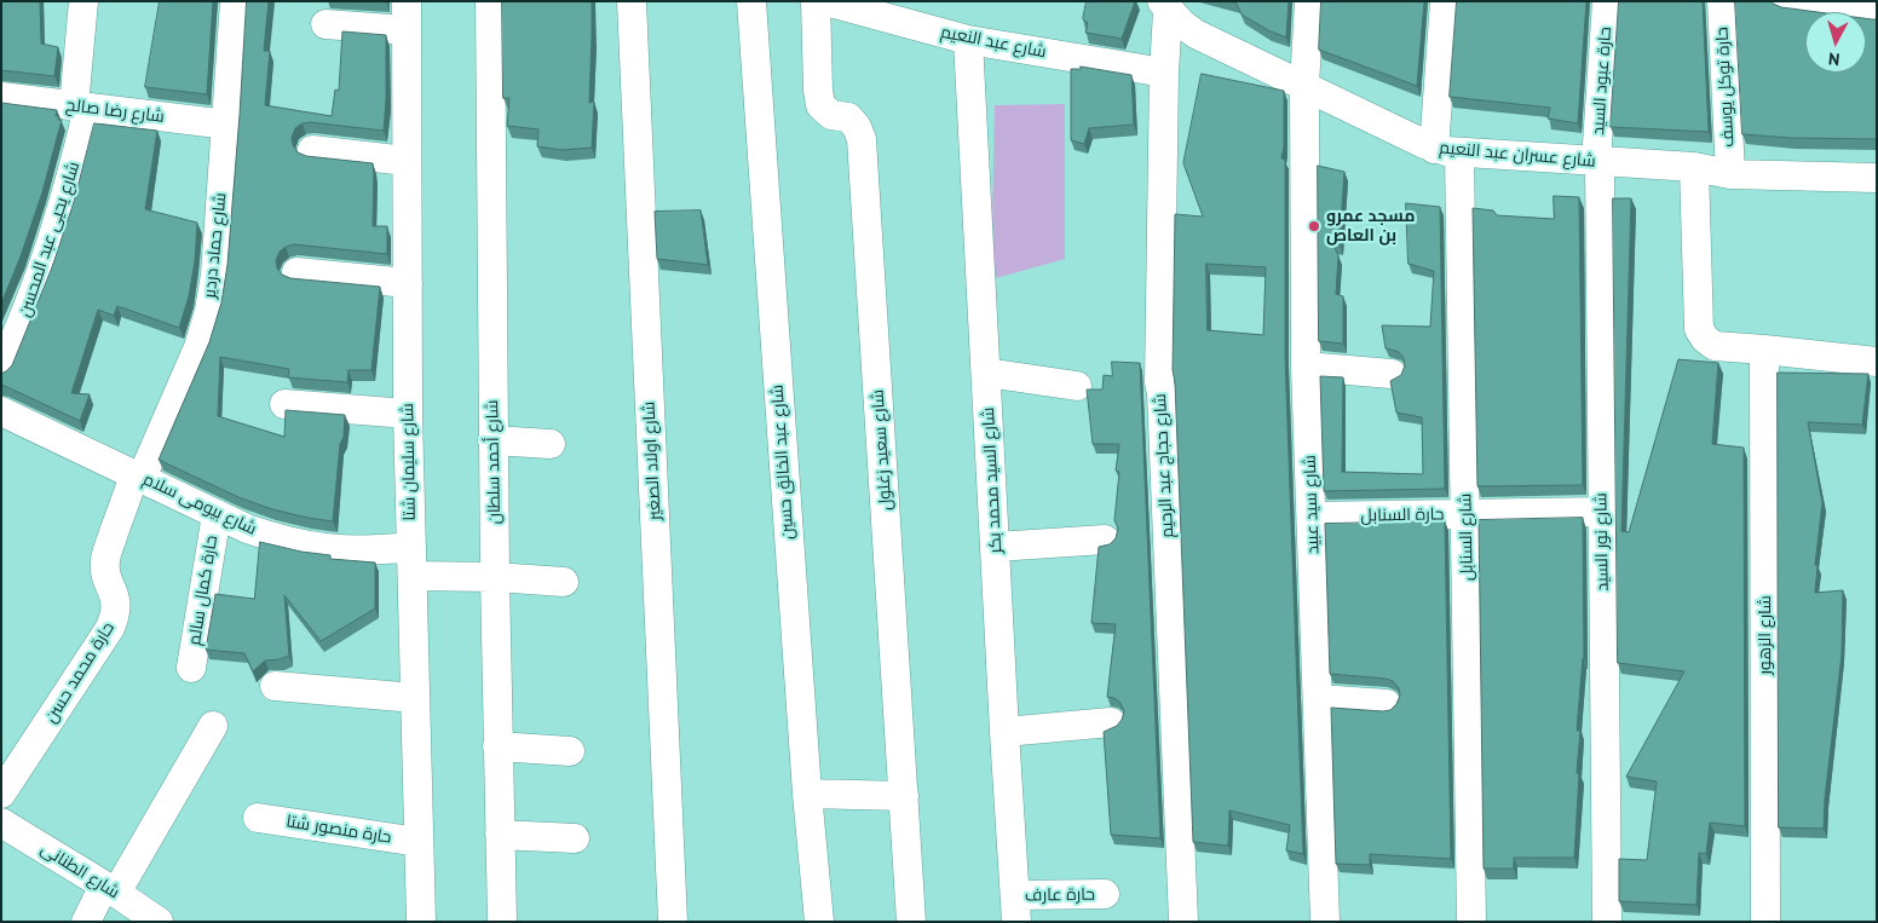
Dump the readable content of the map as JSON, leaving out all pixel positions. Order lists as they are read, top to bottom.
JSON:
{
  "streets": {
    "street": [
      "شارع عبد النعيم",
      "حارة عبود السيد",
      "حارة توكل يوسف",
      "شارع رضا صالح",
      "شارع عسران عبد النعيم",
      "شارع يحيى عبد المحسن",
      "شارع حماد دردير",
      "شارع سعيد زغلول",
      "شارع اولاد الصغير",
      "شارع سليمان شتا",
      "شارع أحمد سلطان",
      "شارع عبد الخالق حسين",
      "شارع حجاج عبد الرحيم",
      "شارع السيد محمد بكر",
      "شارع بيومى سلام",
      "شارع سيد عبيد",
      "حارة السنابل",
      "شارع السنابل",
      "شارع نور السيد",
      "حارة كمال سالم",
      "شارع الزهور",
      "حارة محمد حسن",
      "حارة منصور شتا",
      "شارع الطنانى",
      "حارة عارف"
    ]
  },
  "crossings": [
    ["شارع عبد النعيم", "شارع حجاج عبد الرحيم"],
    ["شارع عبد النعيم", "شارع السيد محمد بكر"],
    ["حارة عبود السيد", "شارع عسران عبد النعيم"],
    ["حارة عبود السيد", "شارع نور السيد"],
    ["حارة توكل يوسف", "شارع عسران عبد النعيم"],
    ["شارع رضا صالح", "شارع يحيى عبد المحسن"],
    ["شارع رضا صالح", "شارع حماد دردير"],
    ["شارع عسران عبد النعيم", "شارع حجاج عبد الرحيم"],
    ["شارع عسران عبد النعيم", "شارع سيد عبيد"],
    ["شارع عسران عبد النعيم", "شارع السنابل"],
    ["شارع عسران عبد النعيم", "شارع نور السيد"],
    ["شارع حماد دردير", "شارع بيومى سلام"],
    ["شارع حماد دردير", "حارة محمد حسن"],
    ["شارع سليمان شتا", "شارع بيومى سلام"],
    ["شارع سليمان شتا", "حارة منصور شتا"],
    ["شارع السيد محمد بكر", "حارة عارف"],
    ["شارع بيومى سلام", "حارة كمال سالم"],
    ["شارع بيومى سلام", "حارة محمد حسن"],
    ["شارع سيد عبيد", "حارة السنابل"],
    ["حارة السنابل", "شارع السنابل"],
    ["حارة السنابل", "شارع نور السيد"]
  ],
  "places": ["مسجد عمرو بن العاص"],
  "north": "bottom"
}
